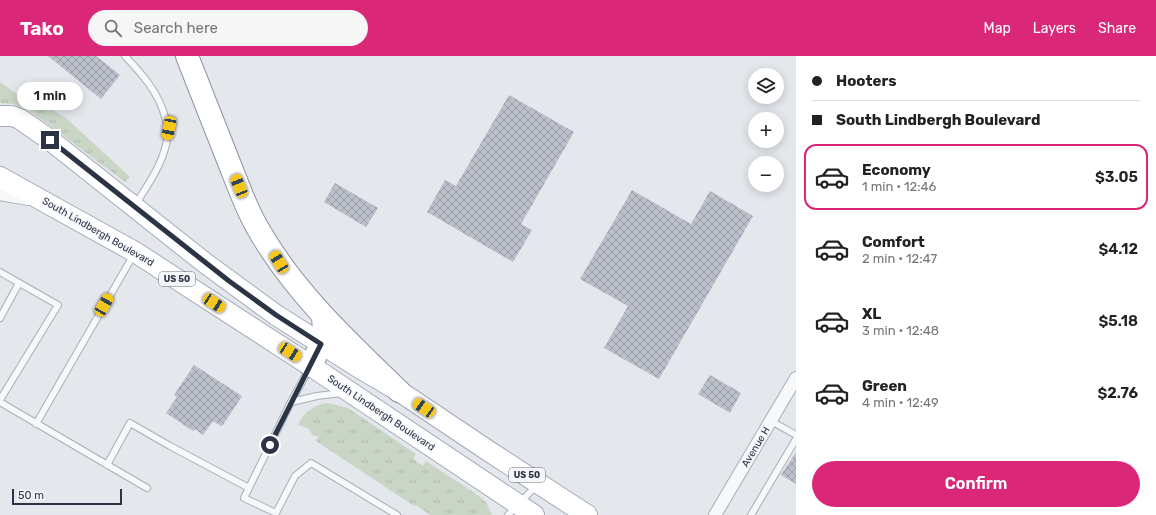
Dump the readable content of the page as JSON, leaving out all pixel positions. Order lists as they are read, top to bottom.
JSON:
{
  "streets": {
    "highway": ["US 50"],
    "main road": ["South Lindbergh Boulevard"],
    "street": ["Avenue H"]
  },
  "scale_bar": "50 m",
  "page": {
    "header": "Tako",
    "search": "Search here",
    "nav": ["Map", "Layers", "Share"],
    "banner": ["Hooters", "South Lindbergh Boulevard"],
    "map_buttons": ["+", "−"],
    "bubble": "1 min",
    "list": [
      {
        "name": "Economy",
        "note": "1 min · 12:46",
        "value": "$3.05"
      },
      {
        "name": "Comfort",
        "note": "2 min · 12:47",
        "value": "$4.12"
      },
      {
        "name": "XL",
        "note": "3 min · 12:48",
        "value": "$5.18"
      },
      {
        "name": "Green",
        "note": "4 min · 12:49",
        "value": "$2.76"
      }
    ],
    "buttons": "Confirm",
    "scale": "50 m"
  }
}
